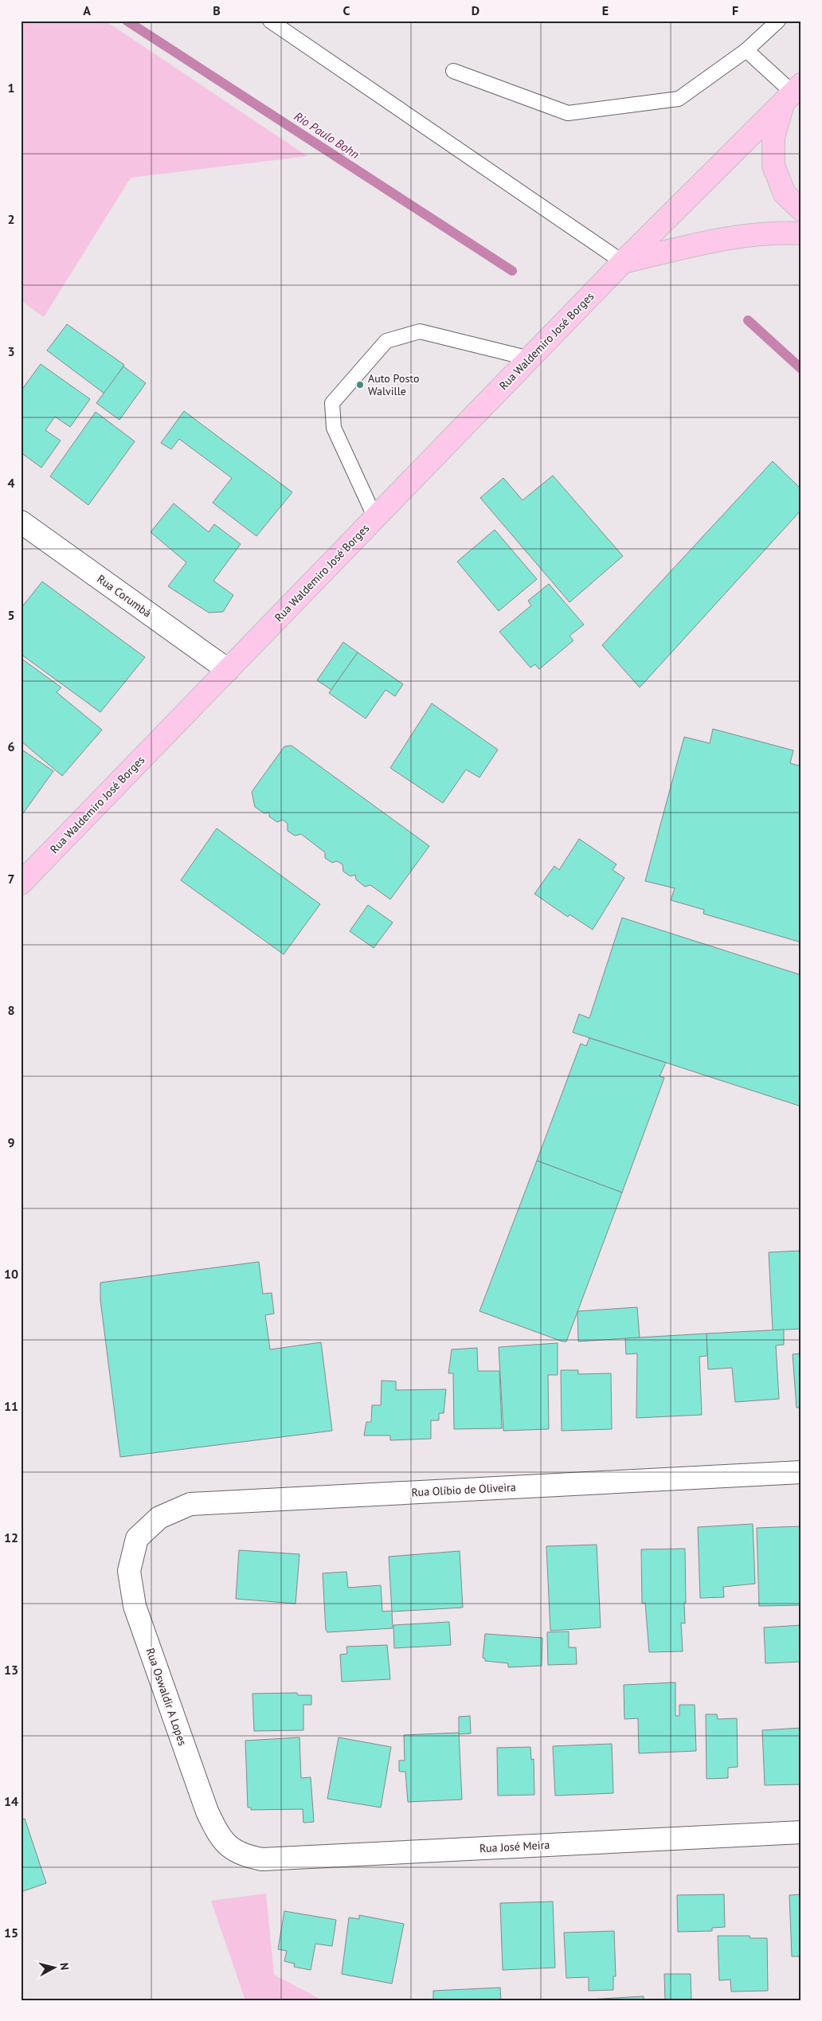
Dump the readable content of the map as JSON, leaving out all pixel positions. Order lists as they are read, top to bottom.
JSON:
{
  "streets": {
    "main road": ["Rua Waldemiro José Borges"],
    "street": [
      "Rua Corumbá",
      "Rua Olíbio de Oliveira",
      "Rua Oswaldir A Lopes",
      "Rua José Meira"
    ]
  },
  "crossings": [
    ["Rua Waldemiro José Borges", "Rua Corumbá"],
    ["Rua Olíbio de Oliveira", "Rua Oswaldir A Lopes"],
    ["Rua Oswaldir A Lopes", "Rua José Meira"]
  ],
  "water": ["Rio Paulo Bohn"],
  "places": ["Auto Posto Walville"],
  "north": "right",
  "grid": {
    "columns": [
      "A",
      "B",
      "C",
      "D",
      "E",
      "F"
    ],
    "rows": [
      "1",
      "2",
      "3",
      "4",
      "5",
      "6",
      "7",
      "8",
      "9",
      "10",
      "11",
      "12",
      "13",
      "14",
      "15"
    ]
  }
}
